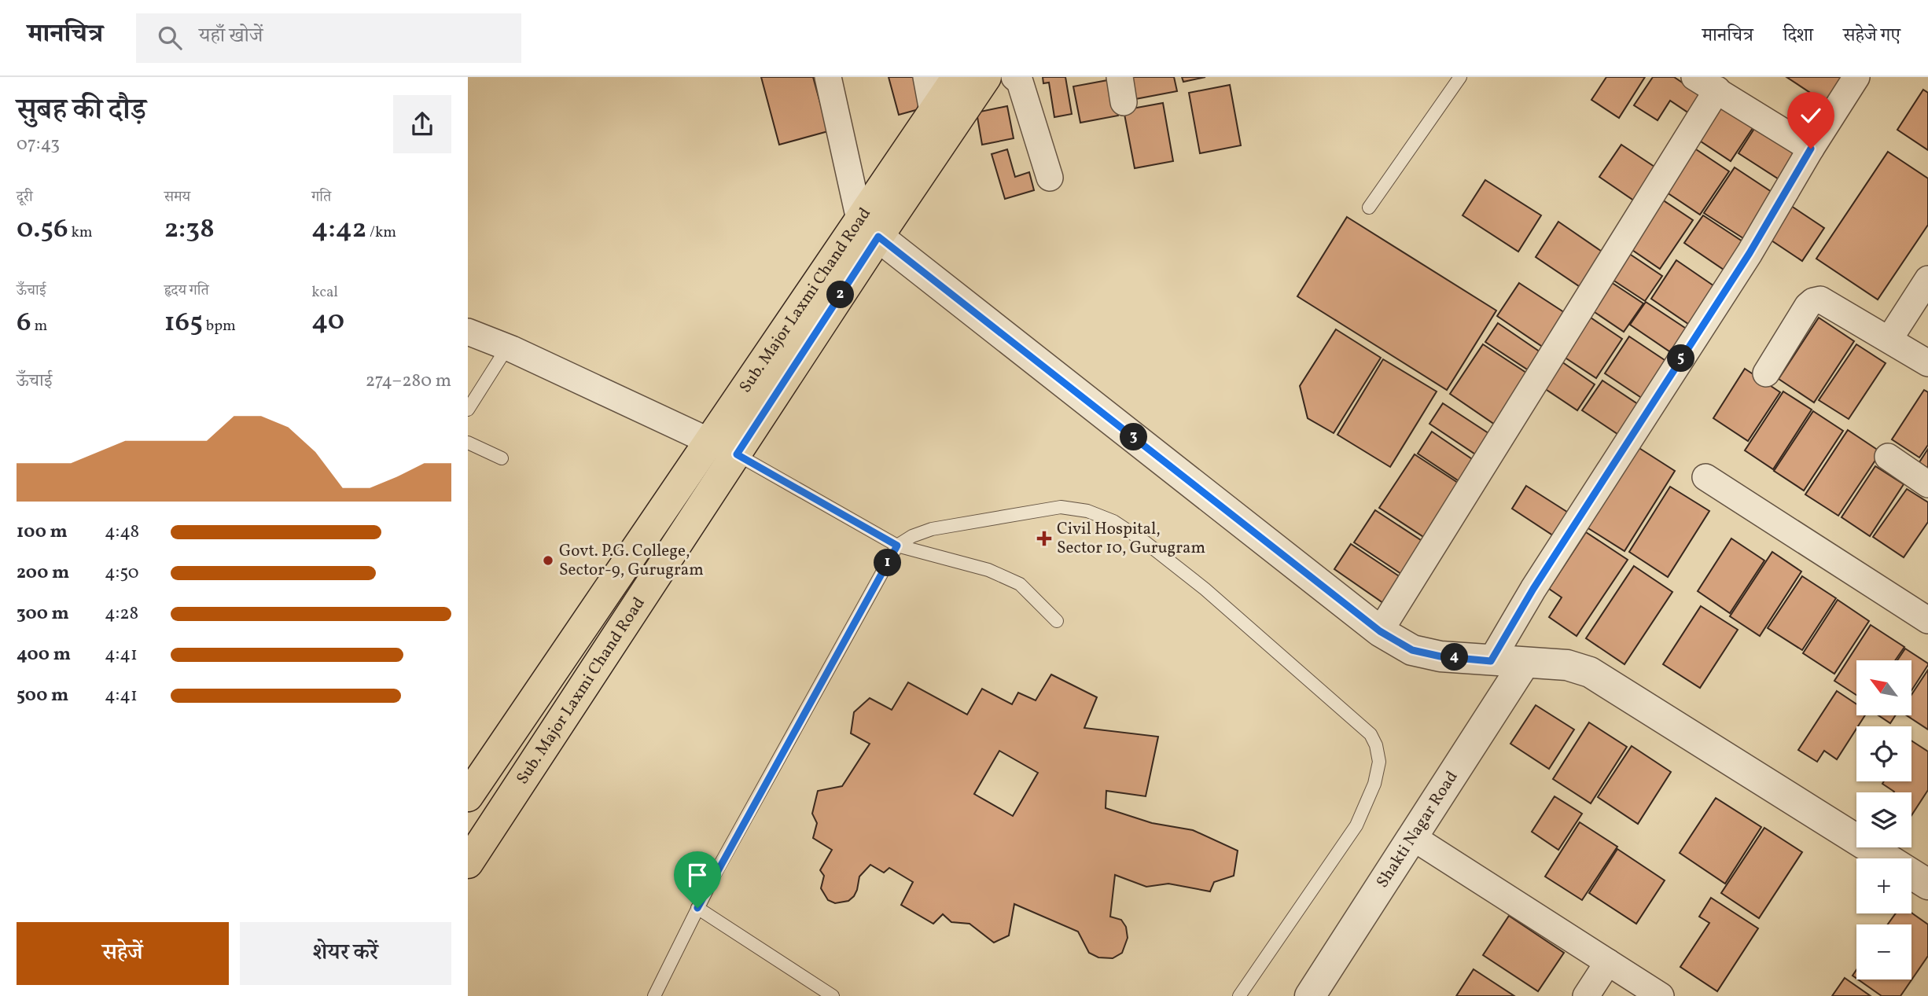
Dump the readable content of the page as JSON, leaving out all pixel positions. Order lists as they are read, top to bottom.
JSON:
{
  "streets": {
    "main road": ["Sub. Major Laxmi Chand Road"],
    "street": ["Shakti Nagar Road"]
  },
  "places": {
    "health": ["Civil Hospital, Sector 10, Gurugram"],
    "other": ["Govt. P.G. College, Sector-9, Gurugram"]
  },
  "north": "top left",
  "page": {
    "header": "मानचित्र",
    "search": "यहाँ खोजें",
    "nav": ["मानचित्र", "दिशा", "सहेजे गए"],
    "heading": ["सुबह की दौड़", "07:43"],
    "stats": [
      ["दूरी", "0.56 km"],
      ["समय", "2:38"],
      ["गति", "4:42 /km"],
      ["ऊँचाई", "6 m"],
      ["हृदय गति", "165 bpm"],
      ["kcal", "40"]
    ],
    "pins": [
      "2",
      "5",
      "3",
      "1",
      "4"
    ],
    "chart": ["ऊँचाई", "274–280 m"],
    "list": [
      {
        "name": "100 m",
        "note": "4:48"
      },
      {
        "name": "200 m",
        "note": "4:50"
      },
      {
        "name": "300 m",
        "note": "4:28"
      },
      {
        "name": "400 m",
        "note": "4:41"
      },
      {
        "name": "500 m",
        "note": "4:41"
      }
    ],
    "map_buttons": ["+", "−"],
    "buttons": ["सहेजें", "शेयर करें"]
  }
}
